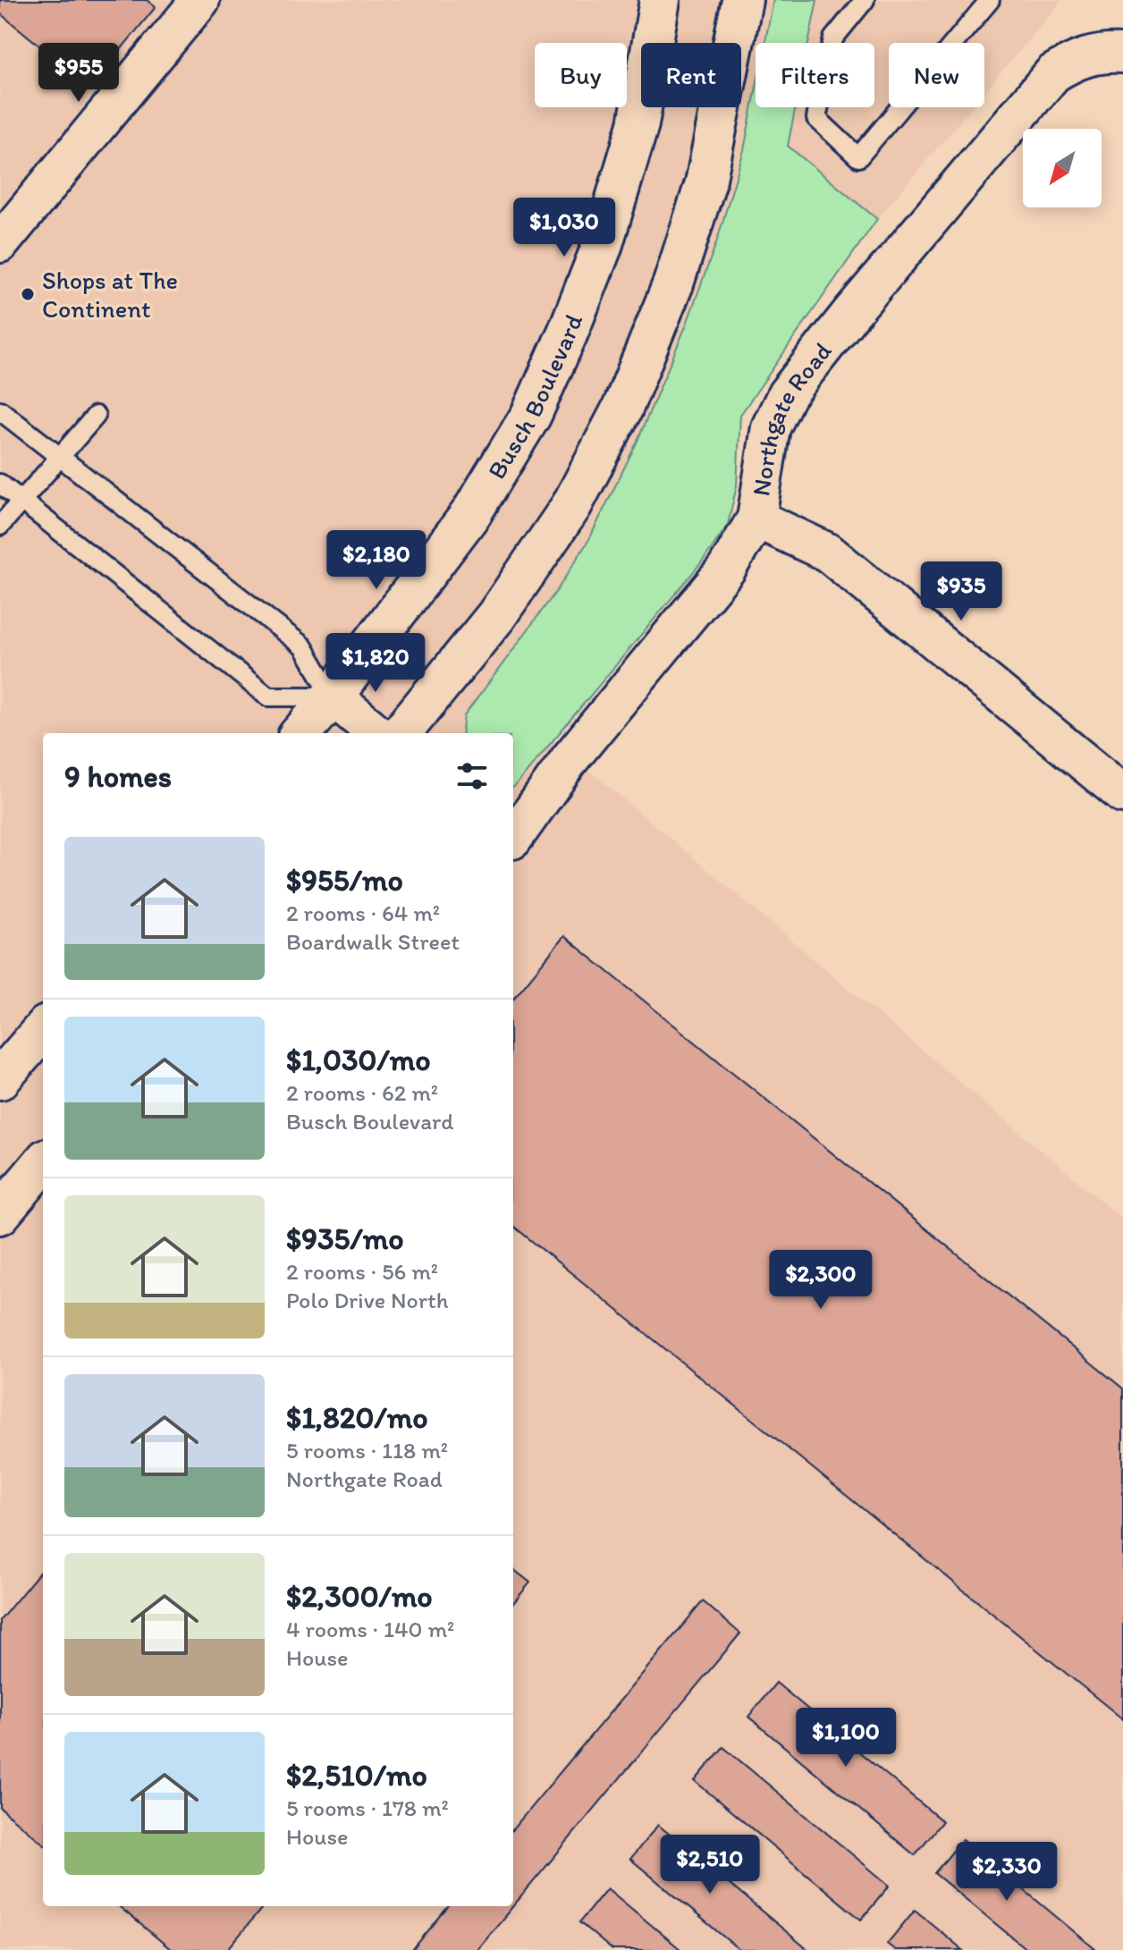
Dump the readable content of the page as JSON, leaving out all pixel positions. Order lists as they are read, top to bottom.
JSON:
{
  "streets": {
    "main road": ["Busch Boulevard"],
    "street": ["Northgate Road"]
  },
  "places": ["Shops at The Continent"],
  "north": "bottom left",
  "page": {
    "price": [
      "$955",
      "$1,030",
      "$2,180",
      "$935",
      "$1,820",
      "$2,300",
      "$1,100",
      "$2,510",
      "$2,330"
    ],
    "chip": [
      "Buy",
      "Rent",
      "Filters",
      "New"
    ],
    "heading": "9 homes",
    "list": [
      {
        "name": "$955/mo",
        "note": "2 rooms · 64 m² · Boardwalk Street"
      },
      {
        "name": "$1,030/mo",
        "note": "2 rooms · 62 m² · Busch Boulevard"
      },
      {
        "name": "$935/mo",
        "note": "2 rooms · 56 m² · Polo Drive North"
      },
      {
        "name": "$1,820/mo",
        "note": "5 rooms · 118 m² · Northgate Road"
      },
      {
        "name": "$2,300/mo",
        "note": "4 rooms · 140 m² · House"
      },
      {
        "name": "$2,510/mo",
        "note": "5 rooms · 178 m² · House"
      }
    ]
  }
}
